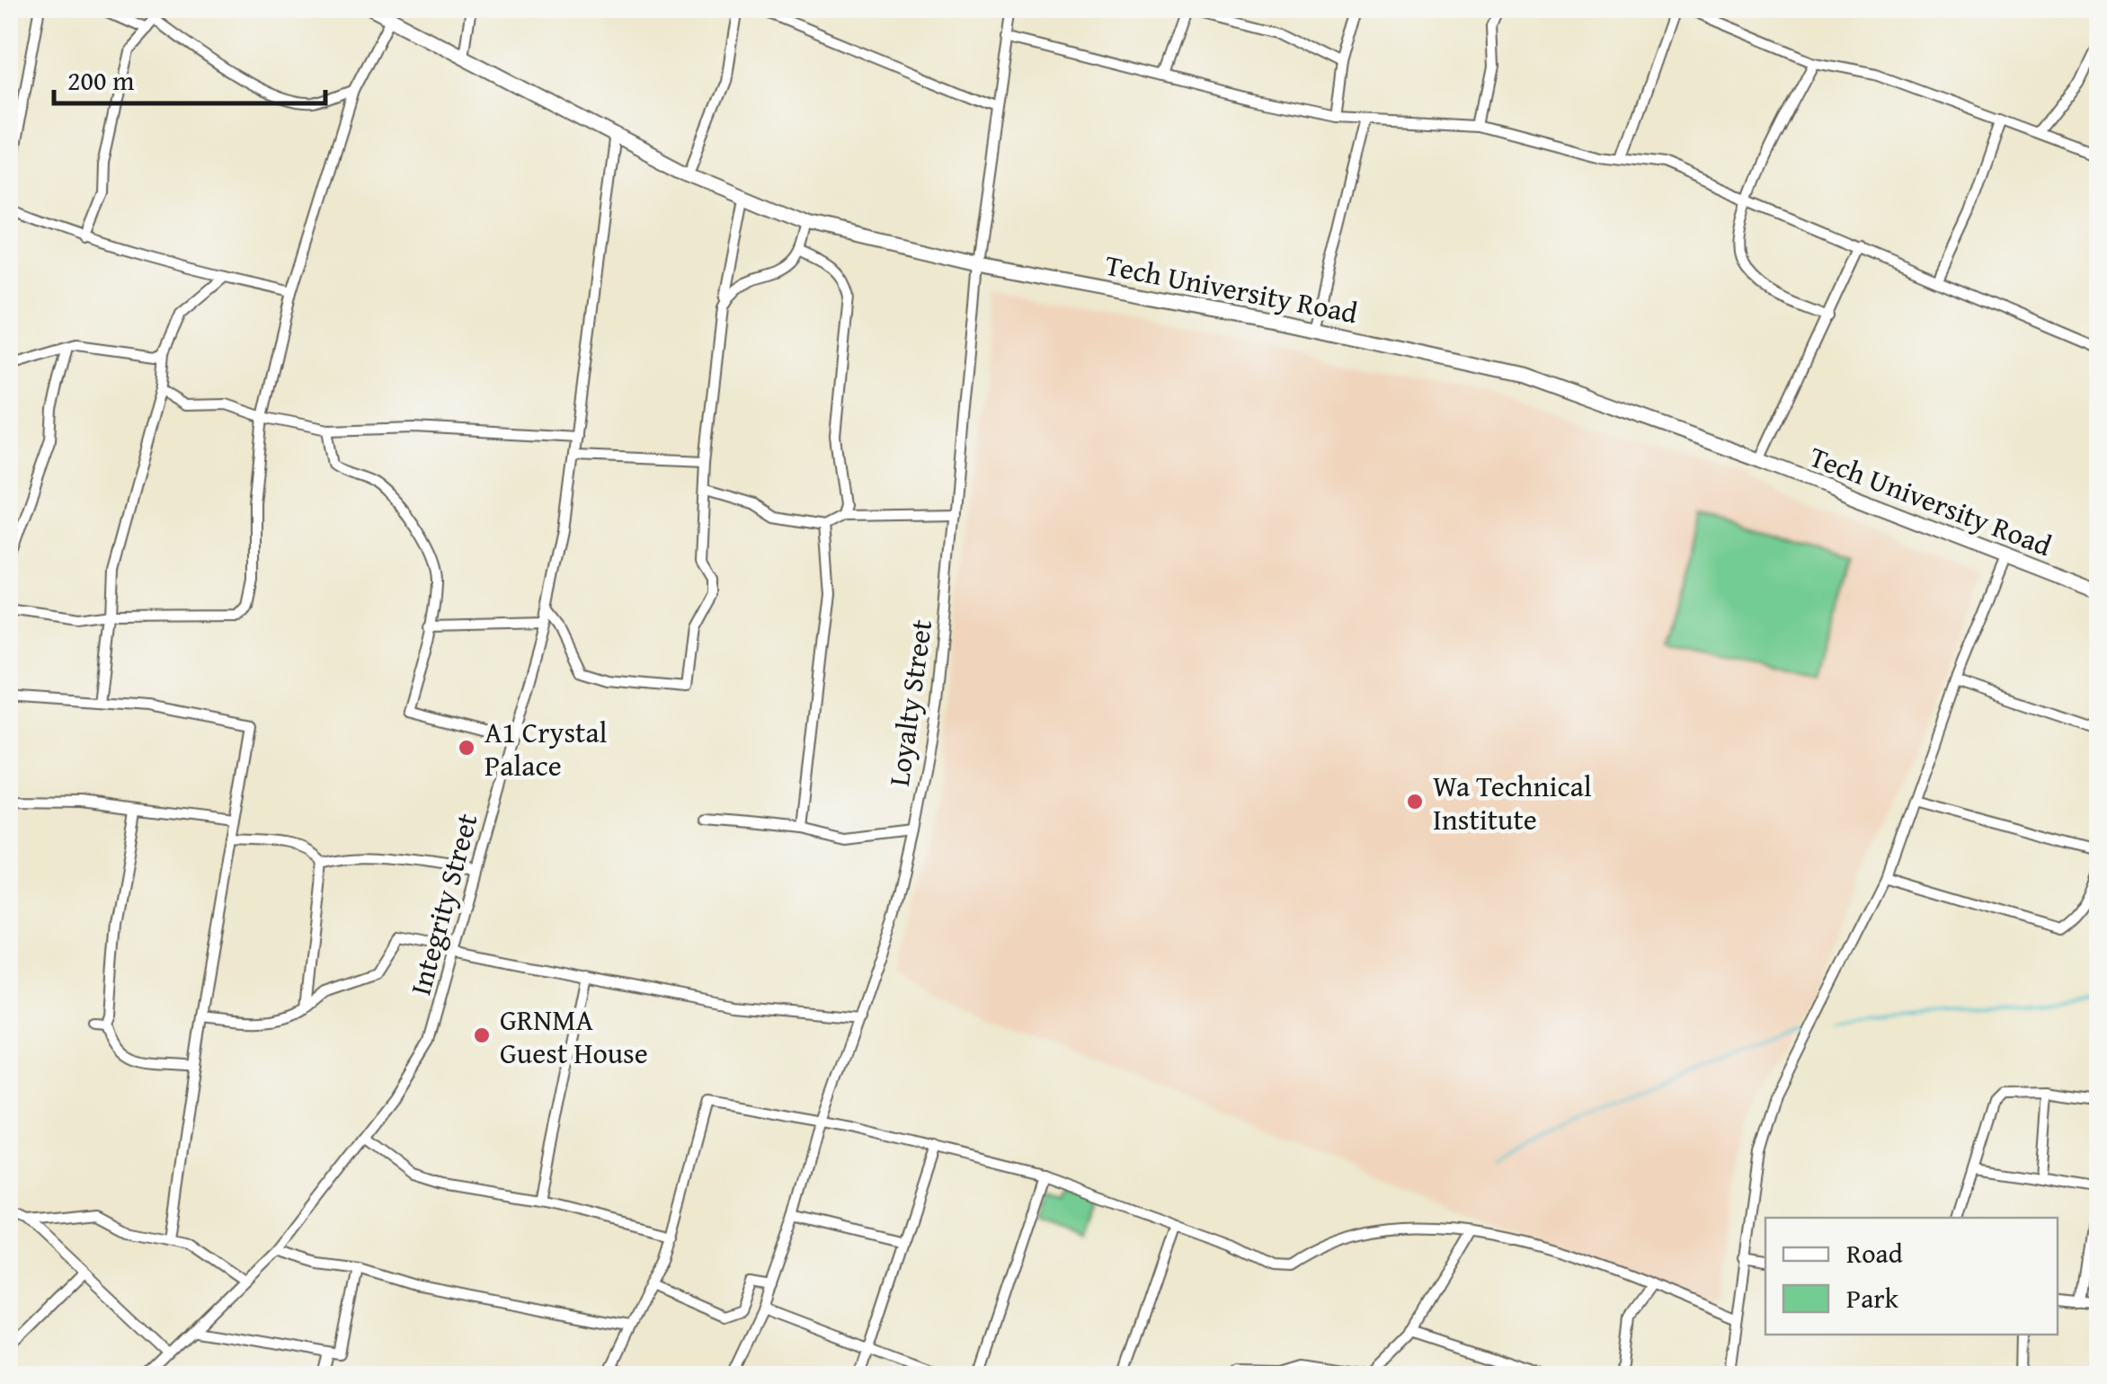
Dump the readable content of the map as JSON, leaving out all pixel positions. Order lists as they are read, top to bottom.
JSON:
{
  "streets": {
    "street": ["Tech University Road", "Loyalty Street", "Integrity Street"]
  },
  "crossings": [
    ["Tech University Road", "Loyalty Street"],
    ["Tech University Road", "Integrity Street"]
  ],
  "places": ["A1 Crystal Palace", "Wa Technical Institute", "GRNMA Guest House"],
  "legend": ["Road", "Park"],
  "scale_bar": "200 m"
}
